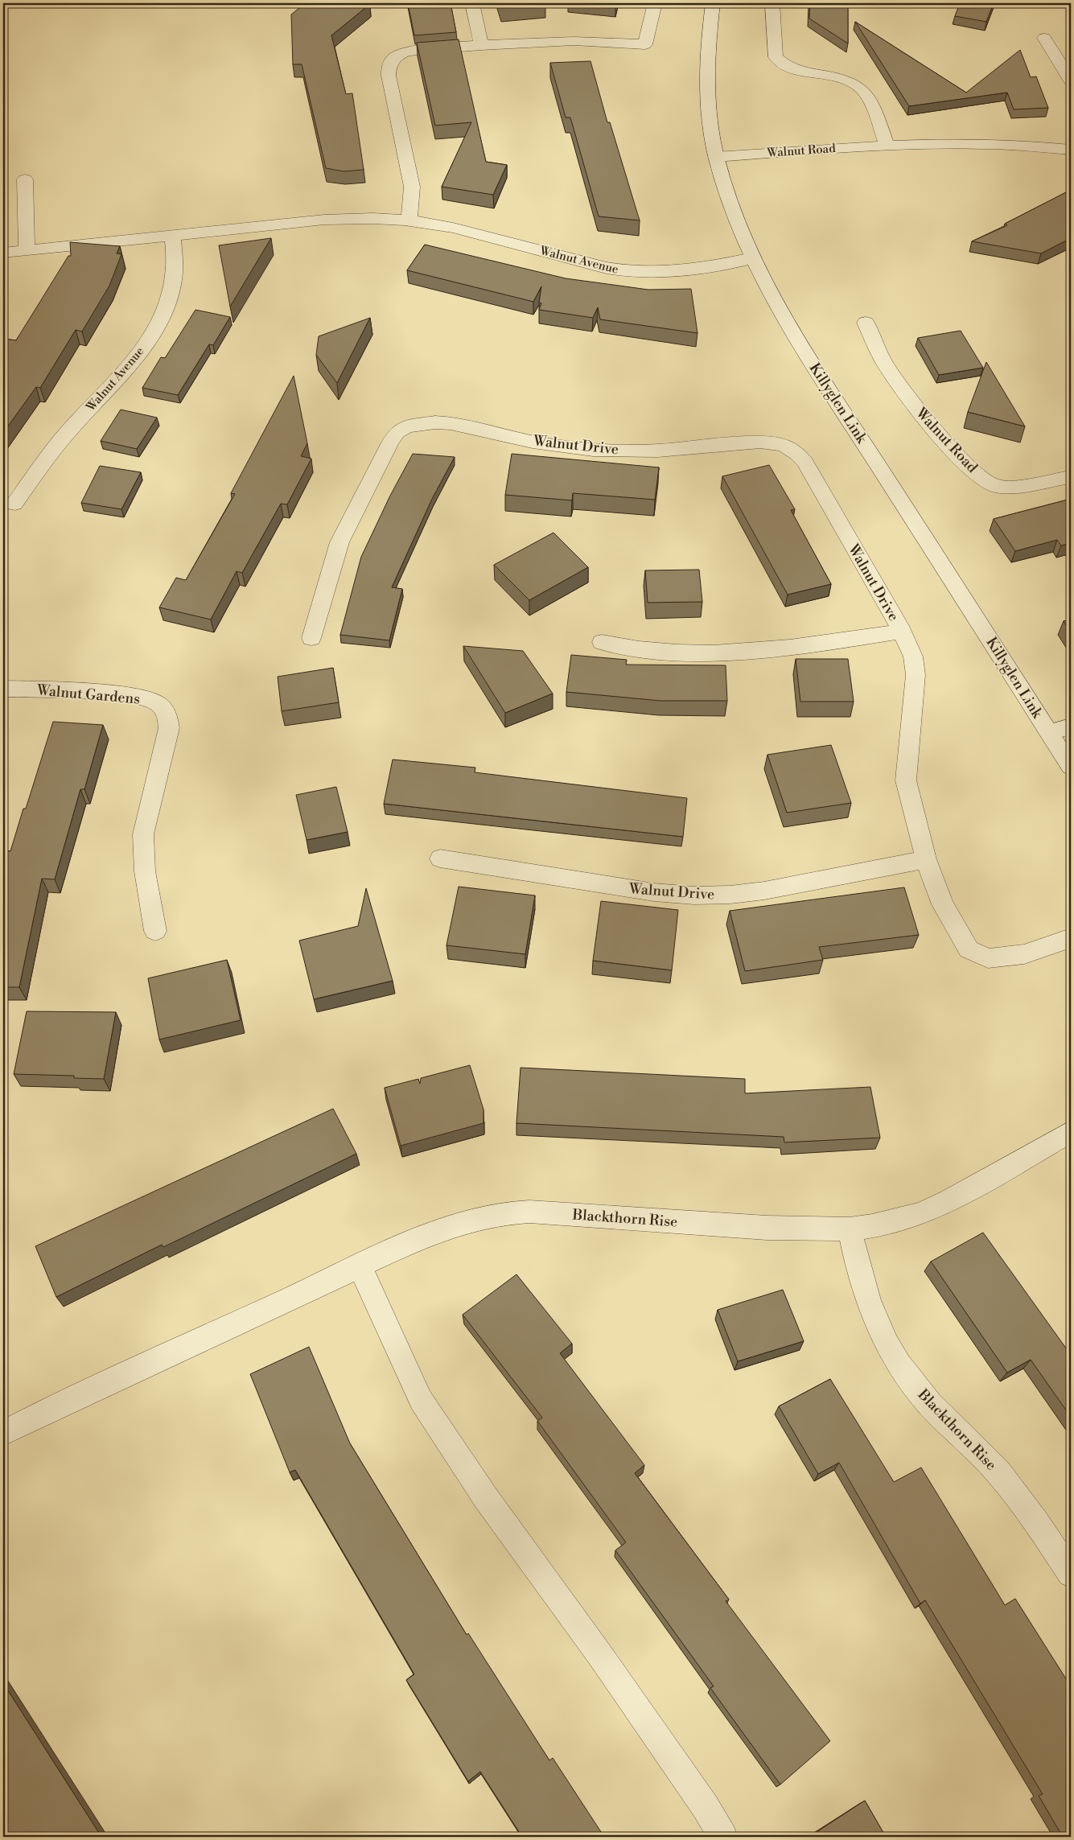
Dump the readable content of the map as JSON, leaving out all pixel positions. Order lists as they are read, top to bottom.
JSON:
{
  "streets": {
    "street": [
      "Walnut Road",
      "Walnut Avenue",
      "Killyglen Link",
      "Walnut Drive",
      "Walnut Gardens",
      "Blackthorn Rise"
    ]
  },
  "crossings": [
    ["Walnut Road", "Killyglen Link"],
    ["Walnut Avenue", "Killyglen Link"]
  ]
}
